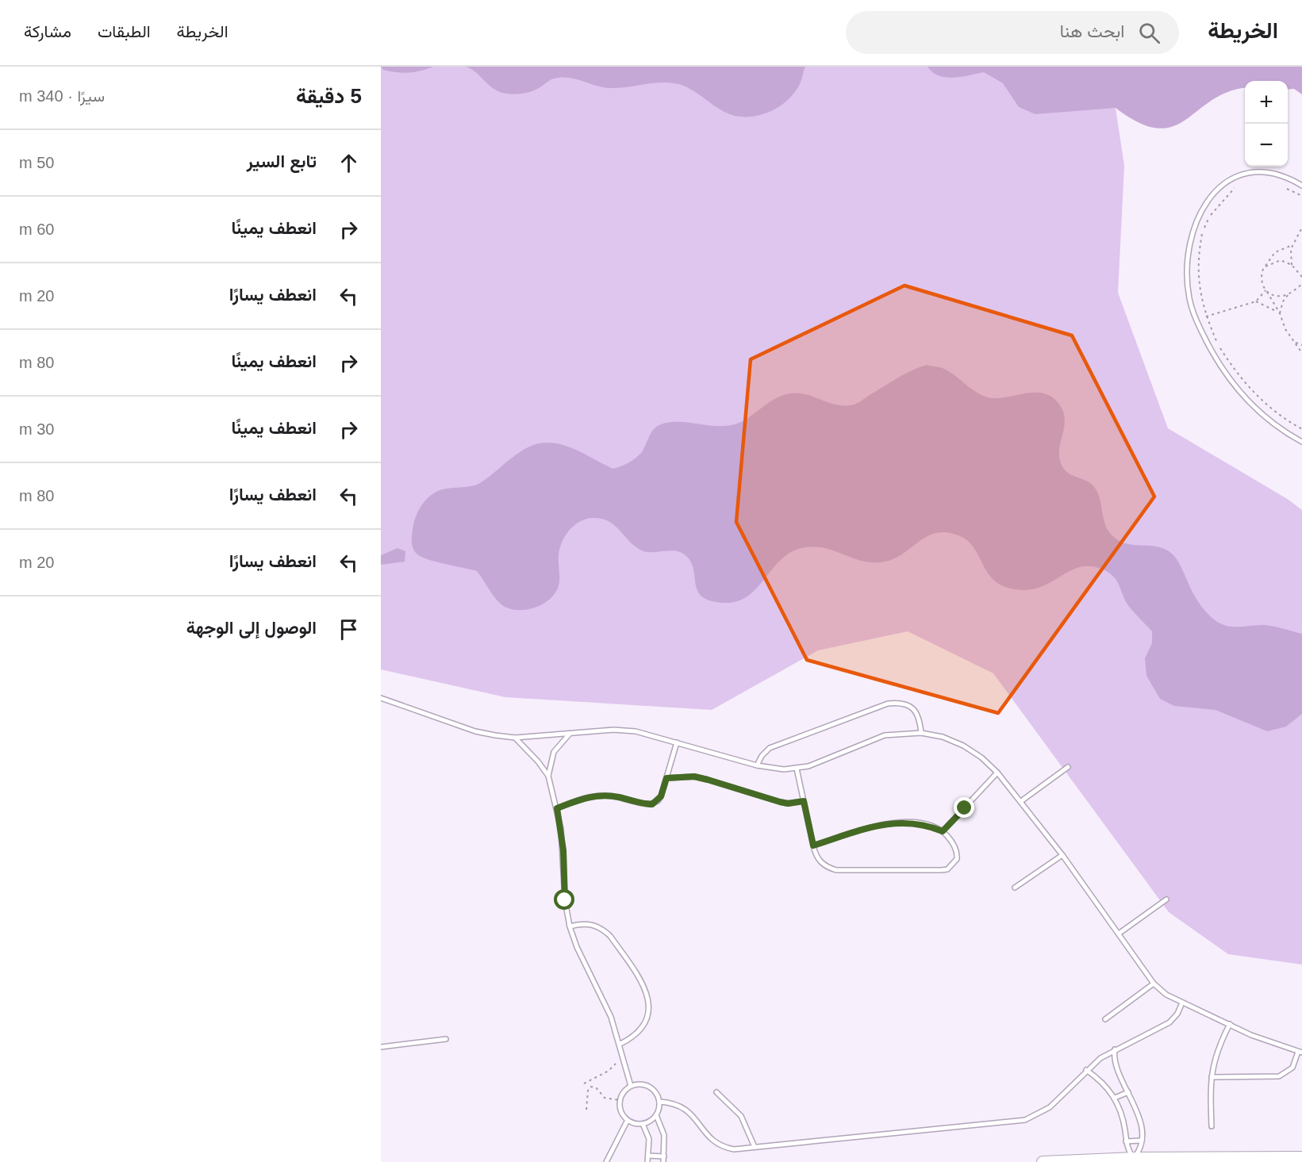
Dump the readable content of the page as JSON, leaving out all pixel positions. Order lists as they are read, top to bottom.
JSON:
{
  "page": {
    "header": "الخريطة",
    "search": "ابحث هنا",
    "nav": ["الخريطة", "الطبقات", "مشاركة"],
    "heading": ["5 دقيقة", "سيرًا · 340 m"],
    "map_buttons": ["+", "−"],
    "list": [
      ["تابع السير", "50 m"],
      ["انعطف يمينًا", "60 m"],
      ["انعطف يسارًا", "20 m"],
      ["انعطف يمينًا", "80 m"],
      ["انعطف يمينًا", "30 m"],
      ["انعطف يسارًا", "80 m"],
      ["انعطف يسارًا", "20 m"],
      "الوصول إلى الوجهة"
    ]
  }
}
